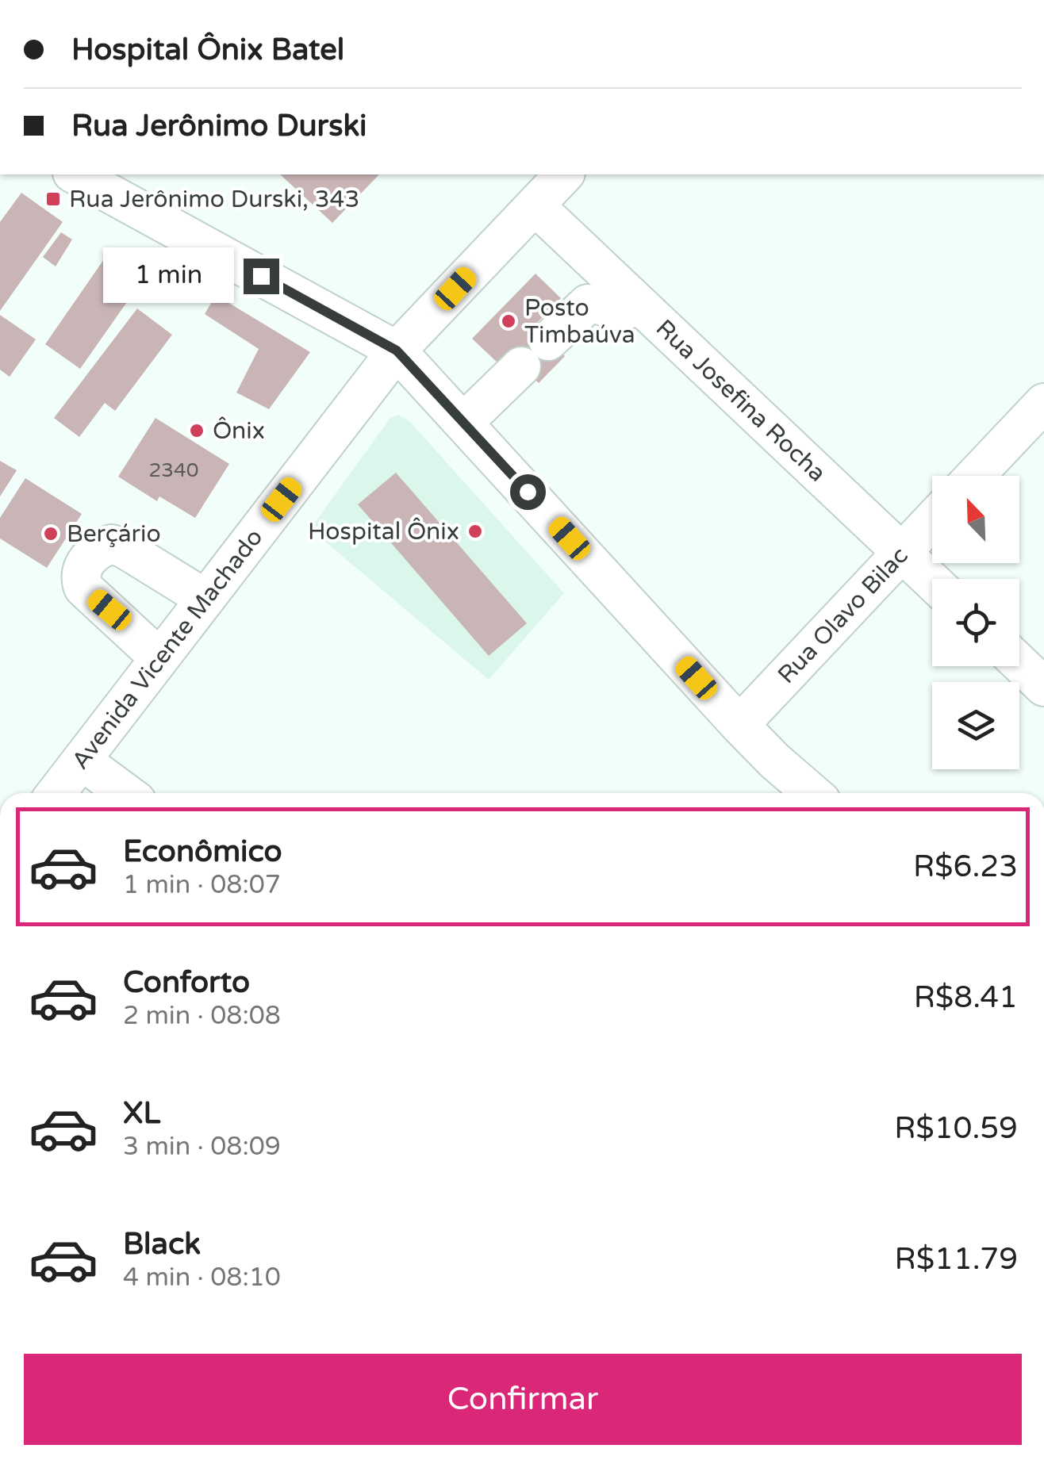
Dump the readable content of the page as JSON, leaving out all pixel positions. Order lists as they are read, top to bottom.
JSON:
{
  "streets": {
    "street": ["Rua Josefina Rocha", "Rua Olavo Bilac", "Avenida Vicente Machado"]
  },
  "crossings": [
    ["Rua Josefina Rocha", "Rua Olavo Bilac"],
    ["Rua Josefina Rocha", "Avenida Vicente Machado"]
  ],
  "places": {
    "transit": ["Rua Jerônimo Durski, 343"],
    "other": [
      "Posto Timbaúva",
      "Ônix",
      "Hospital Ônix",
      "Berçário"
    ]
  },
  "house_numbers": ["2340"],
  "north": "top left",
  "page": {
    "banner": ["Hospital Ônix Batel", "Rua Jerônimo Durski"],
    "bubble": "1 min",
    "list": [
      {
        "name": "Econômico",
        "note": "1 min · 08:07",
        "value": "R$6.23"
      },
      {
        "name": "Conforto",
        "note": "2 min · 08:08",
        "value": "R$8.41"
      },
      {
        "name": "XL",
        "note": "3 min · 08:09",
        "value": "R$10.59"
      },
      {
        "name": "Black",
        "note": "4 min · 08:10",
        "value": "R$11.79"
      }
    ],
    "buttons": "Confirmar"
  }
}
